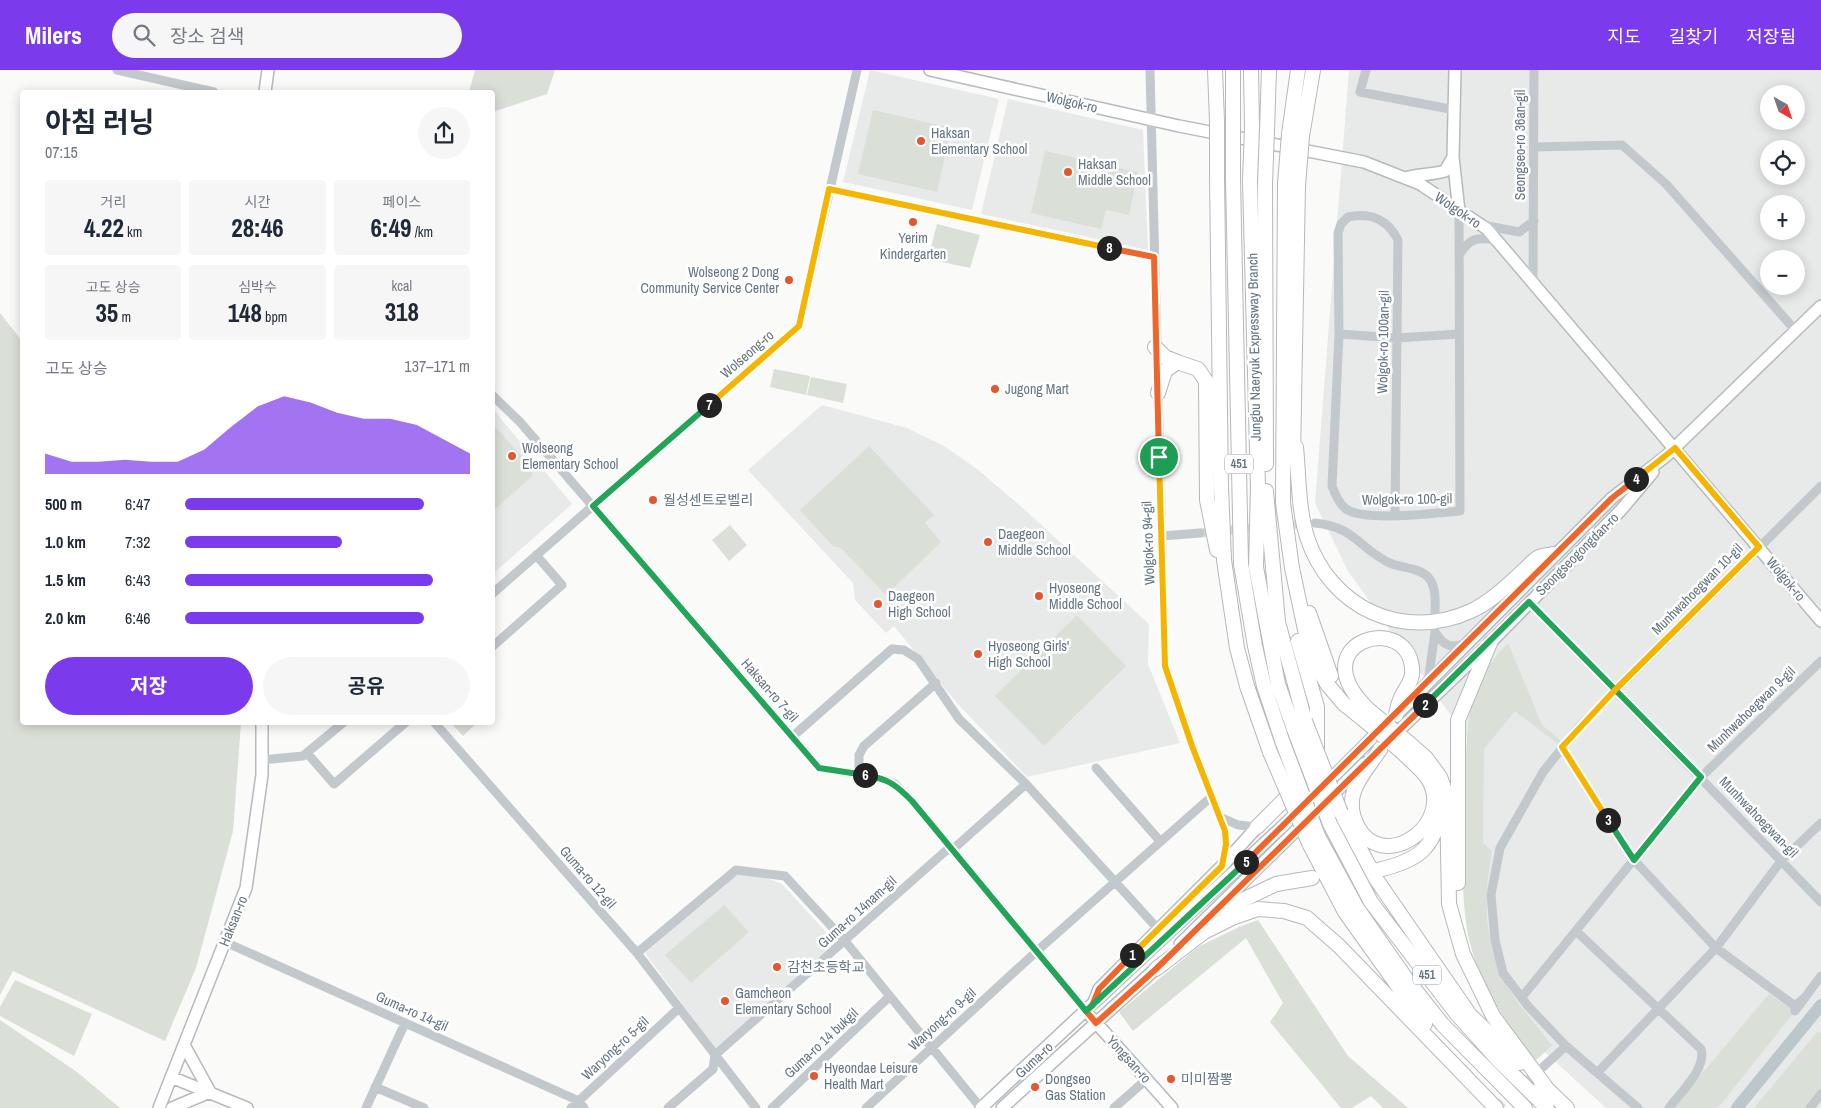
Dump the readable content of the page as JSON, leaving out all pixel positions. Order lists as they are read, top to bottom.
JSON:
{
  "streets": {
    "highway": ["Jungbu Naeryuk Expressway Branch", "451"],
    "main road": [
      "Wolgok-ro",
      "Seongseogongdan-ro",
      "Haksan-ro",
      "Yongsan-ro",
      "Guma-ro"
    ],
    "street": [
      "Seongseo-ro 36an-gil",
      "Wolgok-ro 100an-gil",
      "Wolseong-ro",
      "Wolgok-ro 100-gil",
      "Wolgok-ro 94-gil",
      "Munhwahoegwan 10-gil",
      "Haksan-ro 7-gil",
      "Munhwahoegwan 9-gil",
      "Munhwahoegwan-gil",
      "Guma-ro 12-gil",
      "Guma-ro 14nam-gil",
      "Guma-ro 14-gil",
      "Waryong-ro 9-gil",
      "Guma-ro 14 bukgil",
      "Waryong-ro 5-gil"
    ]
  },
  "crossings": [
    ["Wolgok-ro", "Seongseo-ro 36an-gil"],
    ["Wolgok-ro", "Wolgok-ro 100-gil"],
    ["Wolgok-ro", "Wolgok-ro 94-gil"],
    ["Wolgok-ro", "Seongseogongdan-ro"],
    ["Wolgok-ro", "Munhwahoegwan 10-gil"],
    ["Wolgok-ro 100an-gil", "Wolgok-ro 100-gil"],
    ["Wolseong-ro", "Haksan-ro 7-gil"],
    ["Wolgok-ro 94-gil", "Waryong-ro 9-gil"],
    ["Seongseogongdan-ro", "Haksan-ro 7-gil"],
    ["Seongseogongdan-ro", "Munhwahoegwan-gil"],
    ["Seongseogongdan-ro", "Yongsan-ro"],
    ["Seongseogongdan-ro", "Guma-ro"],
    ["Munhwahoegwan 10-gil", "Munhwahoegwan 9-gil"],
    ["Munhwahoegwan 10-gil", "Munhwahoegwan-gil"],
    ["Haksan-ro 7-gil", "Guma-ro 14nam-gil"],
    ["Haksan-ro 7-gil", "Waryong-ro 9-gil"],
    ["Haksan-ro 7-gil", "Yongsan-ro"],
    ["Haksan-ro 7-gil", "Guma-ro"],
    ["Munhwahoegwan 9-gil", "Munhwahoegwan-gil"],
    ["Guma-ro 12-gil", "Guma-ro 14nam-gil"],
    ["Guma-ro 12-gil", "Waryong-ro 5-gil"],
    ["Haksan-ro", "Guma-ro 14-gil"],
    ["Guma-ro 14-gil", "Waryong-ro 5-gil"],
    ["Yongsan-ro", "Guma-ro"]
  ],
  "places": [
    "Haksan Elementary School",
    "Haksan Middle School",
    "Yerim Kindergarten",
    "Wolseong 2 Dong Community Service Center",
    "Jugong Mart",
    "Wolseong Elementary School",
    "월성센트로벨리",
    "Daegeon Middle School",
    "Hyoseong Middle School",
    "Daegeon High School",
    "Hyoseong Girls' High School",
    "감천초등학교",
    "Gamcheon Elementary School",
    "Hyeondae Leisure Health Mart",
    "미미짬뽕",
    "Dongseo Gas Station"
  ],
  "north": "bottom right",
  "page": {
    "header": "Milers",
    "search": "장소 검색",
    "nav": ["지도", "길찾기", "저장됨"],
    "map_buttons": ["+", "−"],
    "heading": ["아침 러닝", "07:15"],
    "stats": [
      ["거리", "4.22 km"],
      ["시간", "28:46"],
      ["페이스", "6:49 /km"],
      ["고도 상승", "35 m"],
      ["심박수", "148 bpm"],
      ["kcal", "318"]
    ],
    "pins": [
      "8",
      "7",
      "4",
      "2",
      "6",
      "3",
      "5",
      "1"
    ],
    "chart": ["고도 상승", "137–171 m"],
    "list": [
      {
        "name": "500 m",
        "note": "6:47"
      },
      {
        "name": "1.0 km",
        "note": "7:32"
      },
      {
        "name": "1.5 km",
        "note": "6:43"
      },
      {
        "name": "2.0 km",
        "note": "6:46"
      }
    ],
    "buttons": ["저장", "공유"]
  }
}
